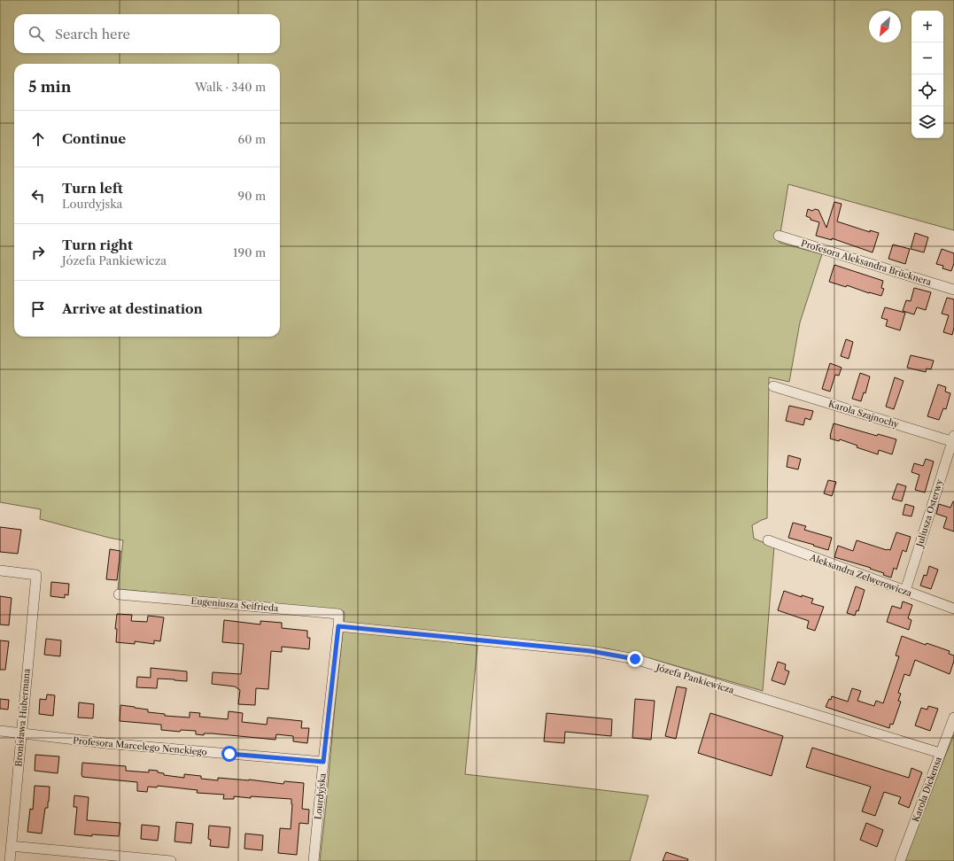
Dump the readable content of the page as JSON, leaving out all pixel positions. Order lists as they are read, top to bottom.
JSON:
{
  "streets": {
    "street": [
      "Profesora Aleksandra Brücknera",
      "Karola Szajnochy",
      "Juliusza Osterwy",
      "Aleksandra Zelwerowicza",
      "Eugeniusza Seifrieda",
      "Józefa Pankiewicza",
      "Bronisława Hubermana",
      "Profesora Marcelego Nenckiego",
      "Karola Dickensa",
      "Lourdyjska"
    ]
  },
  "crossings": [
    ["Karola Szajnochy", "Juliusza Osterwy"],
    ["Juliusza Osterwy", "Aleksandra Zelwerowicza"],
    ["Eugeniusza Seifrieda", "Józefa Pankiewicza"],
    ["Eugeniusza Seifrieda", "Lourdyjska"],
    ["Józefa Pankiewicza", "Karola Dickensa"],
    ["Józefa Pankiewicza", "Lourdyjska"],
    ["Bronisława Hubermana", "Profesora Marcelego Nenckiego"],
    ["Profesora Marcelego Nenckiego", "Lourdyjska"]
  ],
  "north": "bottom left",
  "page": {
    "map_buttons": ["+", "−"],
    "search": "Search here",
    "heading": ["5 min", "Walk · 340 m"],
    "list": [
      ["Continue", "60 m"],
      ["Turn left", "Lourdyjska", "90 m"],
      ["Turn right", "Józefa Pankiewicza", "190 m"],
      "Arrive at destination"
    ]
  }
}
